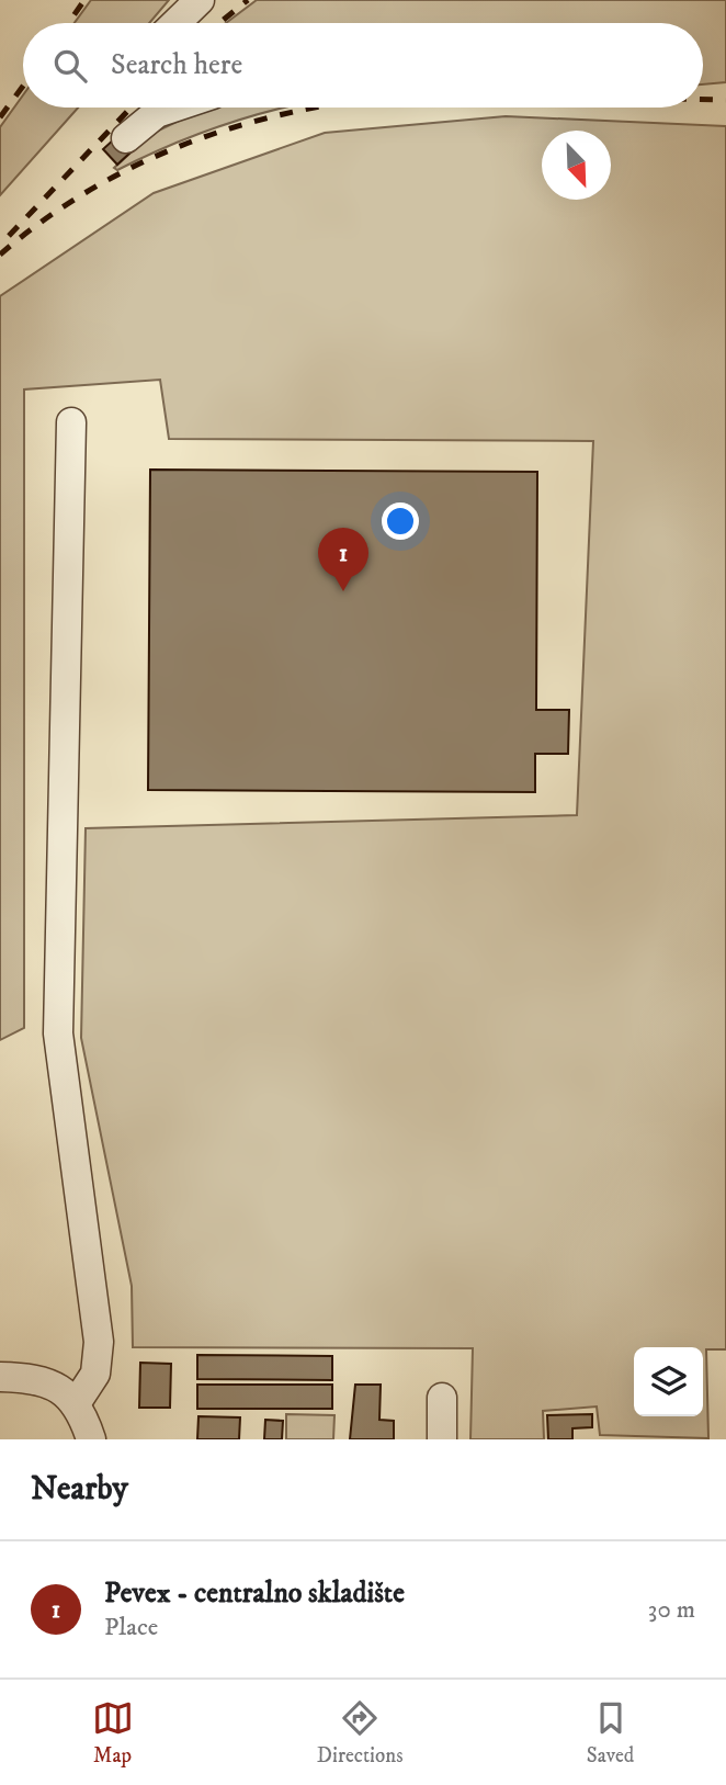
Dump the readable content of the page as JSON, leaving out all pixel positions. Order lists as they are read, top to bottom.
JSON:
{
  "north": "bottom right",
  "page": {
    "search": "Search here",
    "pins": "1",
    "heading": "Nearby",
    "list": [
      {
        "mark": "1",
        "name": "Pevex - centralno skladište",
        "note": "Place",
        "value": "30 m"
      }
    ],
    "nav": ["Map", "Directions", "Saved"]
  }
}
